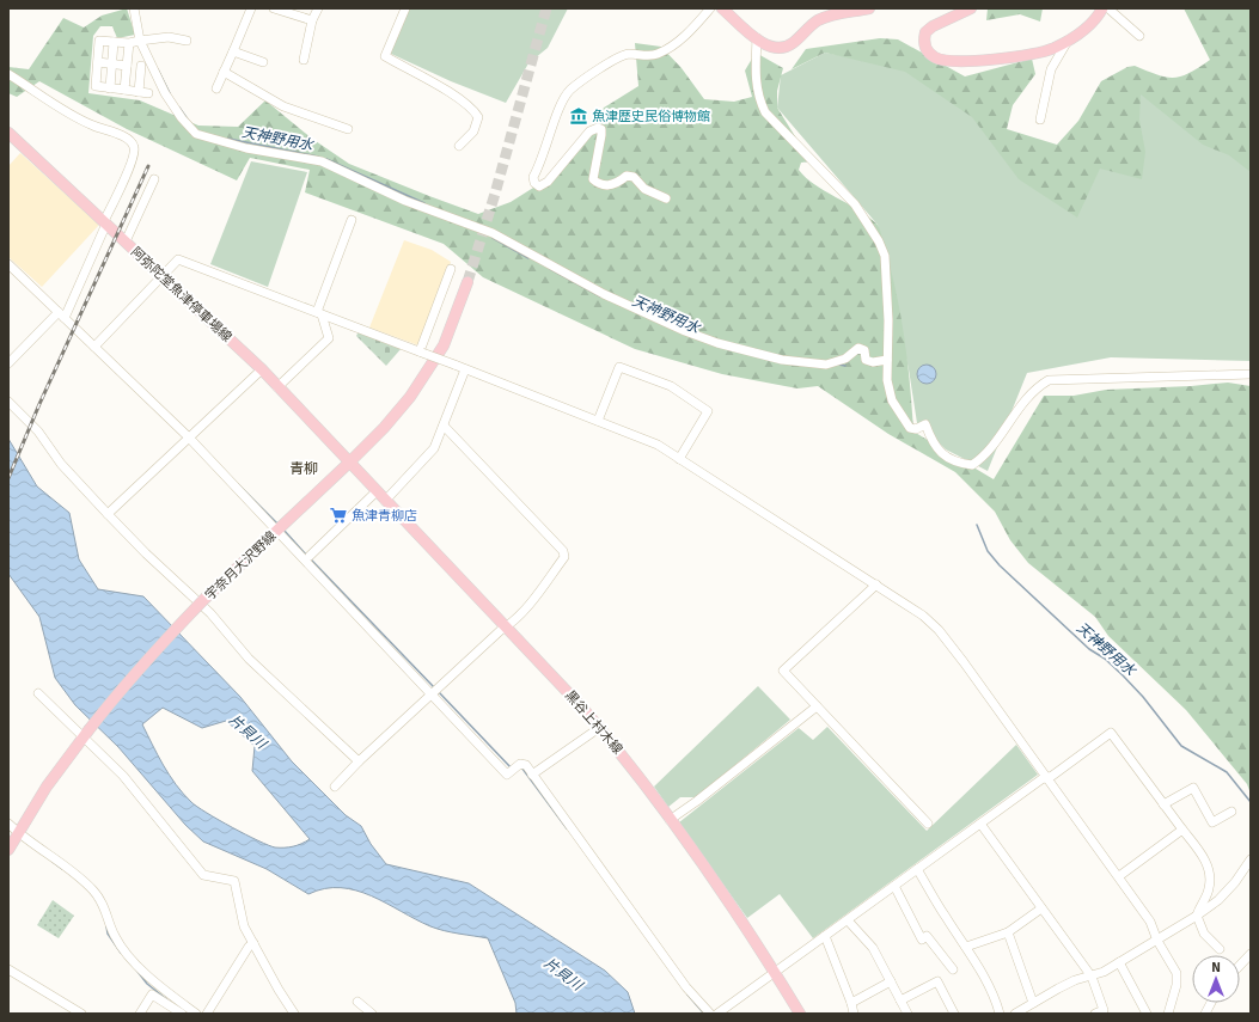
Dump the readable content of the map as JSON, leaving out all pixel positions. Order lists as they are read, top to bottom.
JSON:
{
  "streets": {
    "main road": ["阿弥陀堂魚津停車場線", "宇奈月大沢野線", "黒谷上村木線"]
  },
  "crossings": [
    ["阿弥陀堂魚津停車場線", "宇奈月大沢野線"],
    ["阿弥陀堂魚津停車場線", "黒谷上村木線"],
    ["宇奈月大沢野線", "黒谷上村木線"]
  ],
  "districts": ["青柳"],
  "water": ["天神野用水", "片貝川"],
  "places": {
    "museum": ["魚津歴史民俗博物館"],
    "supermarket": ["魚津青柳店"]
  },
  "north": "top"
}
